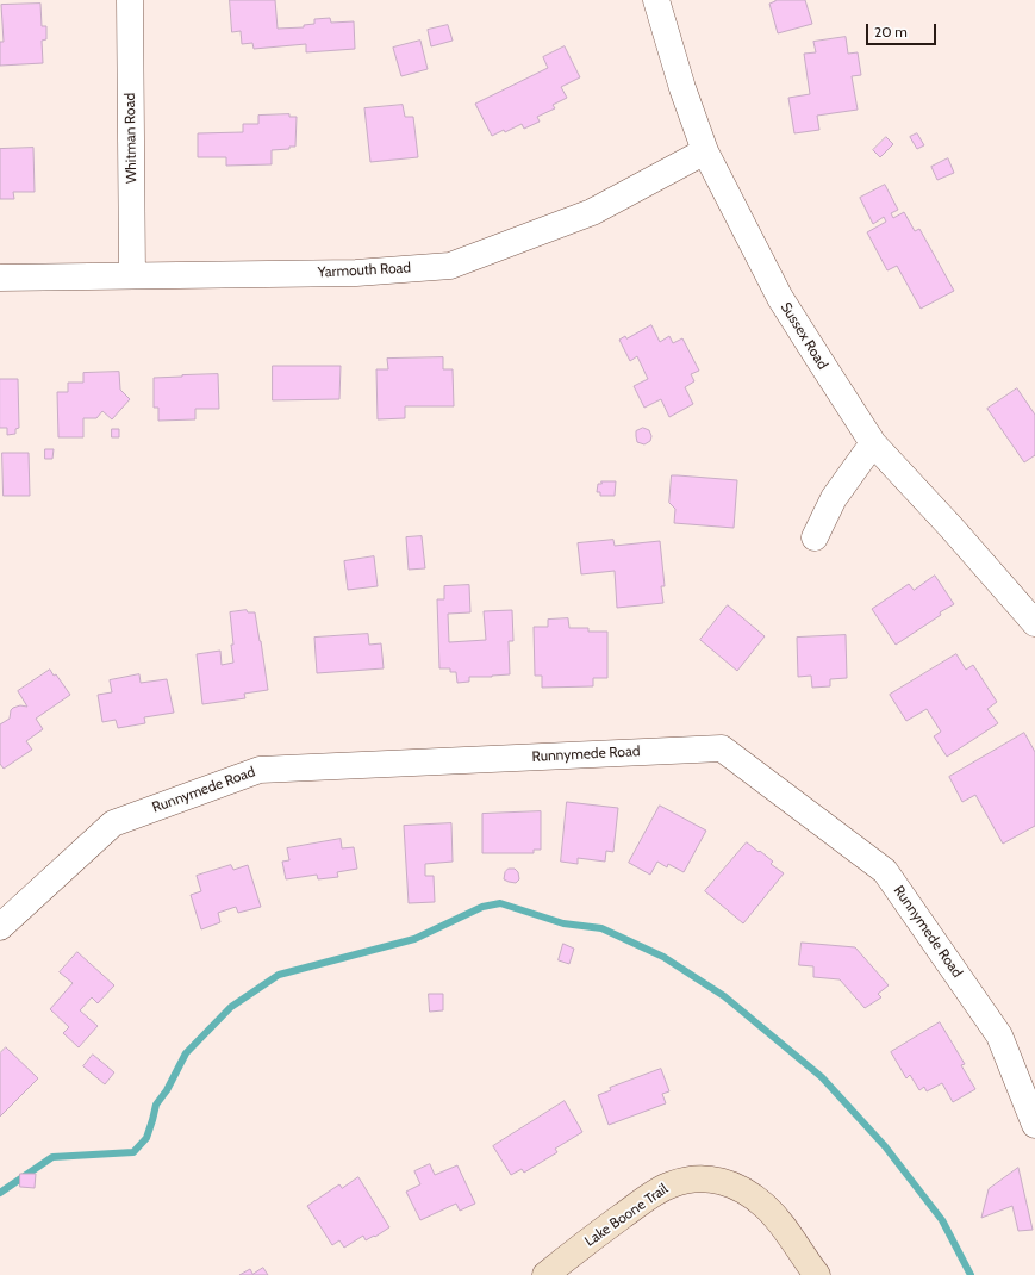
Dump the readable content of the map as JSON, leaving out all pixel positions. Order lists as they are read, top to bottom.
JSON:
{
  "streets": {
    "street": [
      "Whitman Road",
      "Yarmouth Road",
      "Sussex Road",
      "Runnymede Road",
      "Lake Boone Trail"
    ]
  },
  "crossings": [
    ["Whitman Road", "Yarmouth Road"],
    ["Yarmouth Road", "Sussex Road"]
  ],
  "scale_bar": "20 m"
}
